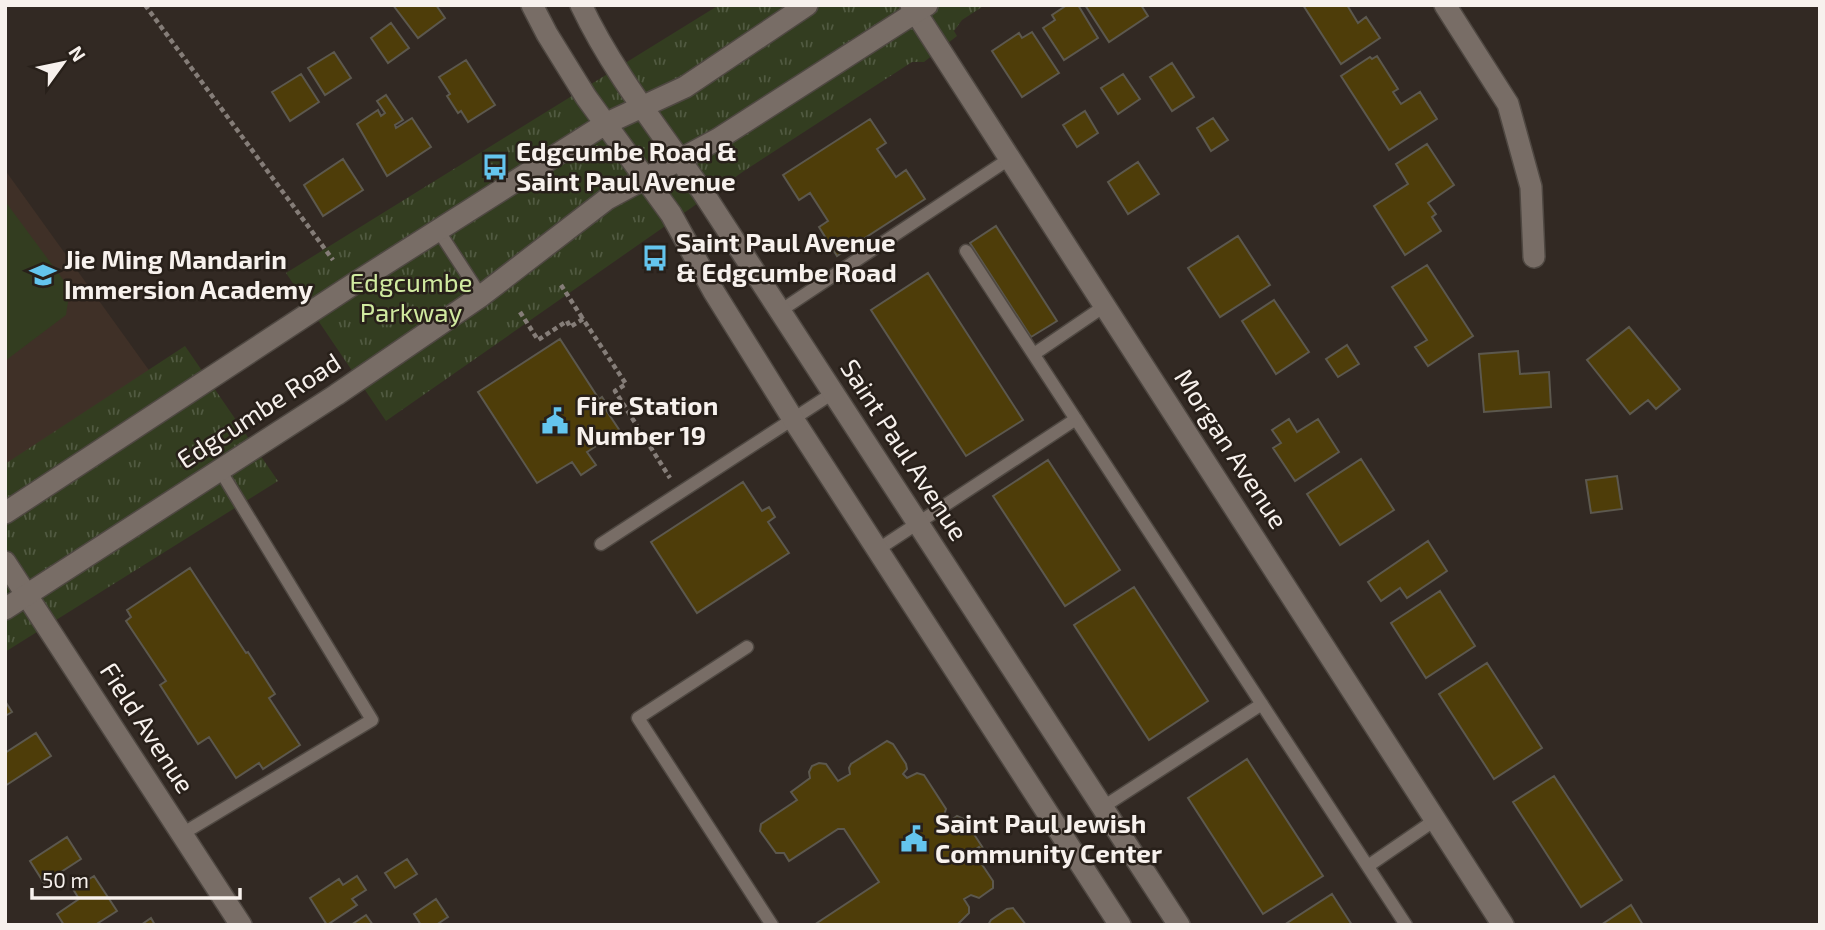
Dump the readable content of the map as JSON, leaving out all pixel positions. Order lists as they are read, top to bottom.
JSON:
{
  "streets": {
    "street": [
      "Edgcumbe Road",
      "Morgan Avenue",
      "Saint Paul Avenue",
      "Field Avenue"
    ]
  },
  "crossings": [
    ["Edgcumbe Road", "Morgan Avenue"],
    ["Edgcumbe Road", "Saint Paul Avenue"],
    ["Edgcumbe Road", "Field Avenue"]
  ],
  "parks": ["Edgcumbe Parkway"],
  "places": {
    "bus stop": ["Edgcumbe Road & Saint Paul Avenue", "Saint Paul Avenue & Edgcumbe Road"],
    "school or university": ["Jie Ming Mandarin Immersion Academy"],
    "public building": ["Fire Station Number 19", "Saint Paul Jewish Community Center"]
  },
  "scale_bar": "50 m",
  "north": "top right"
}
